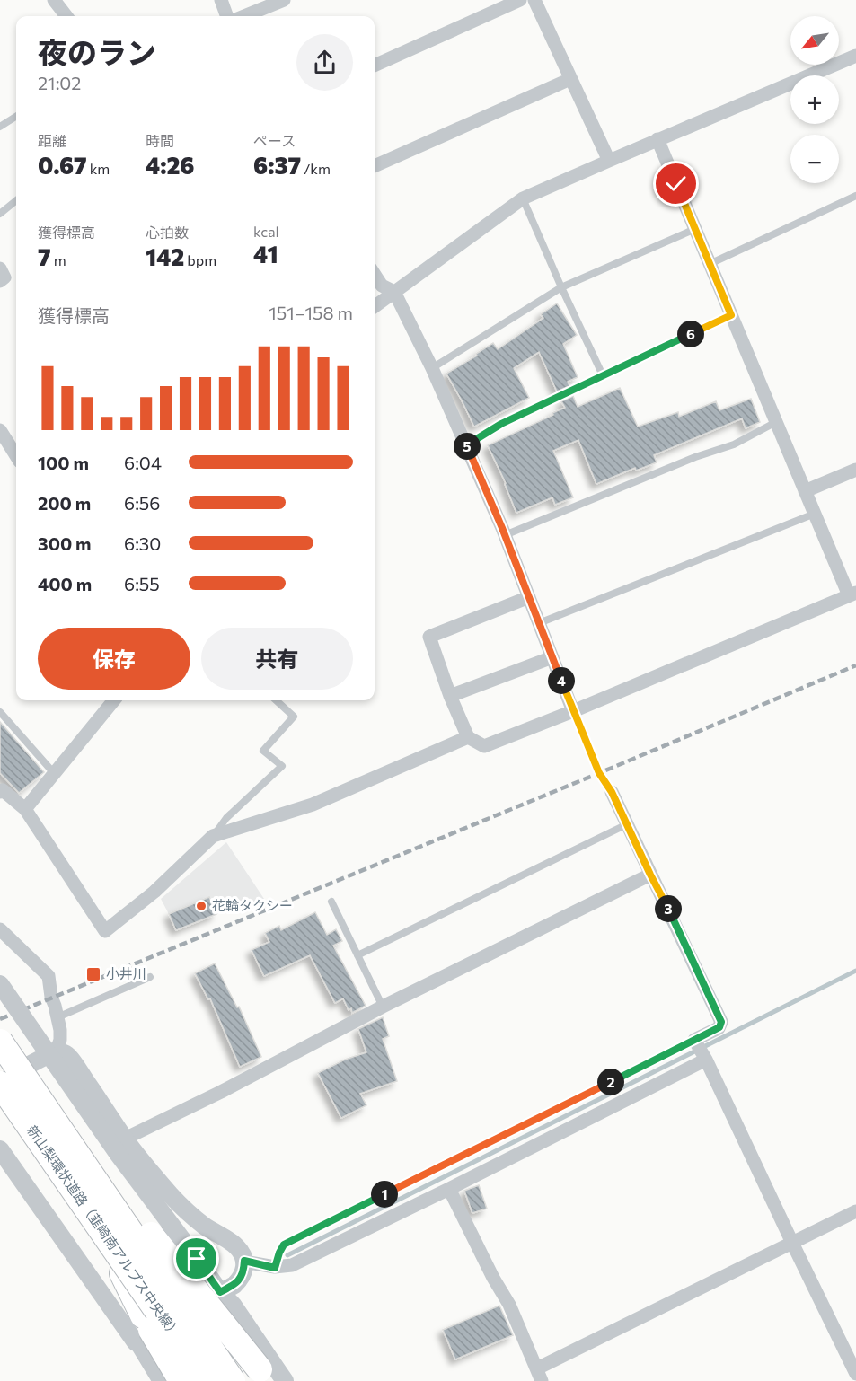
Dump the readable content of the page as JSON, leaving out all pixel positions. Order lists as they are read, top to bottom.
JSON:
{
  "streets": {
    "highway": ["新山梨環状道路（韮崎南アルプス中央線）"]
  },
  "places": {
    "other": ["花輪タクシー"],
    "transit": ["小井川"]
  },
  "north": "bottom left",
  "page": {
    "map_buttons": ["+", "−"],
    "heading": ["夜のラン", "21:02"],
    "stats": [
      ["距離", "0.67 km"],
      ["時間", "4:26"],
      ["ペース", "6:37 /km"],
      ["獲得標高", "7 m"],
      ["心拍数", "142 bpm"],
      ["kcal", "41"]
    ],
    "chart": ["獲得標高", "151–158 m"],
    "pins": [
      "6",
      "5",
      "4",
      "3",
      "2",
      "1"
    ],
    "list": [
      {
        "name": "100 m",
        "note": "6:04"
      },
      {
        "name": "200 m",
        "note": "6:56"
      },
      {
        "name": "300 m",
        "note": "6:30"
      },
      {
        "name": "400 m",
        "note": "6:55"
      }
    ],
    "buttons": ["保存", "共有"]
  }
}
